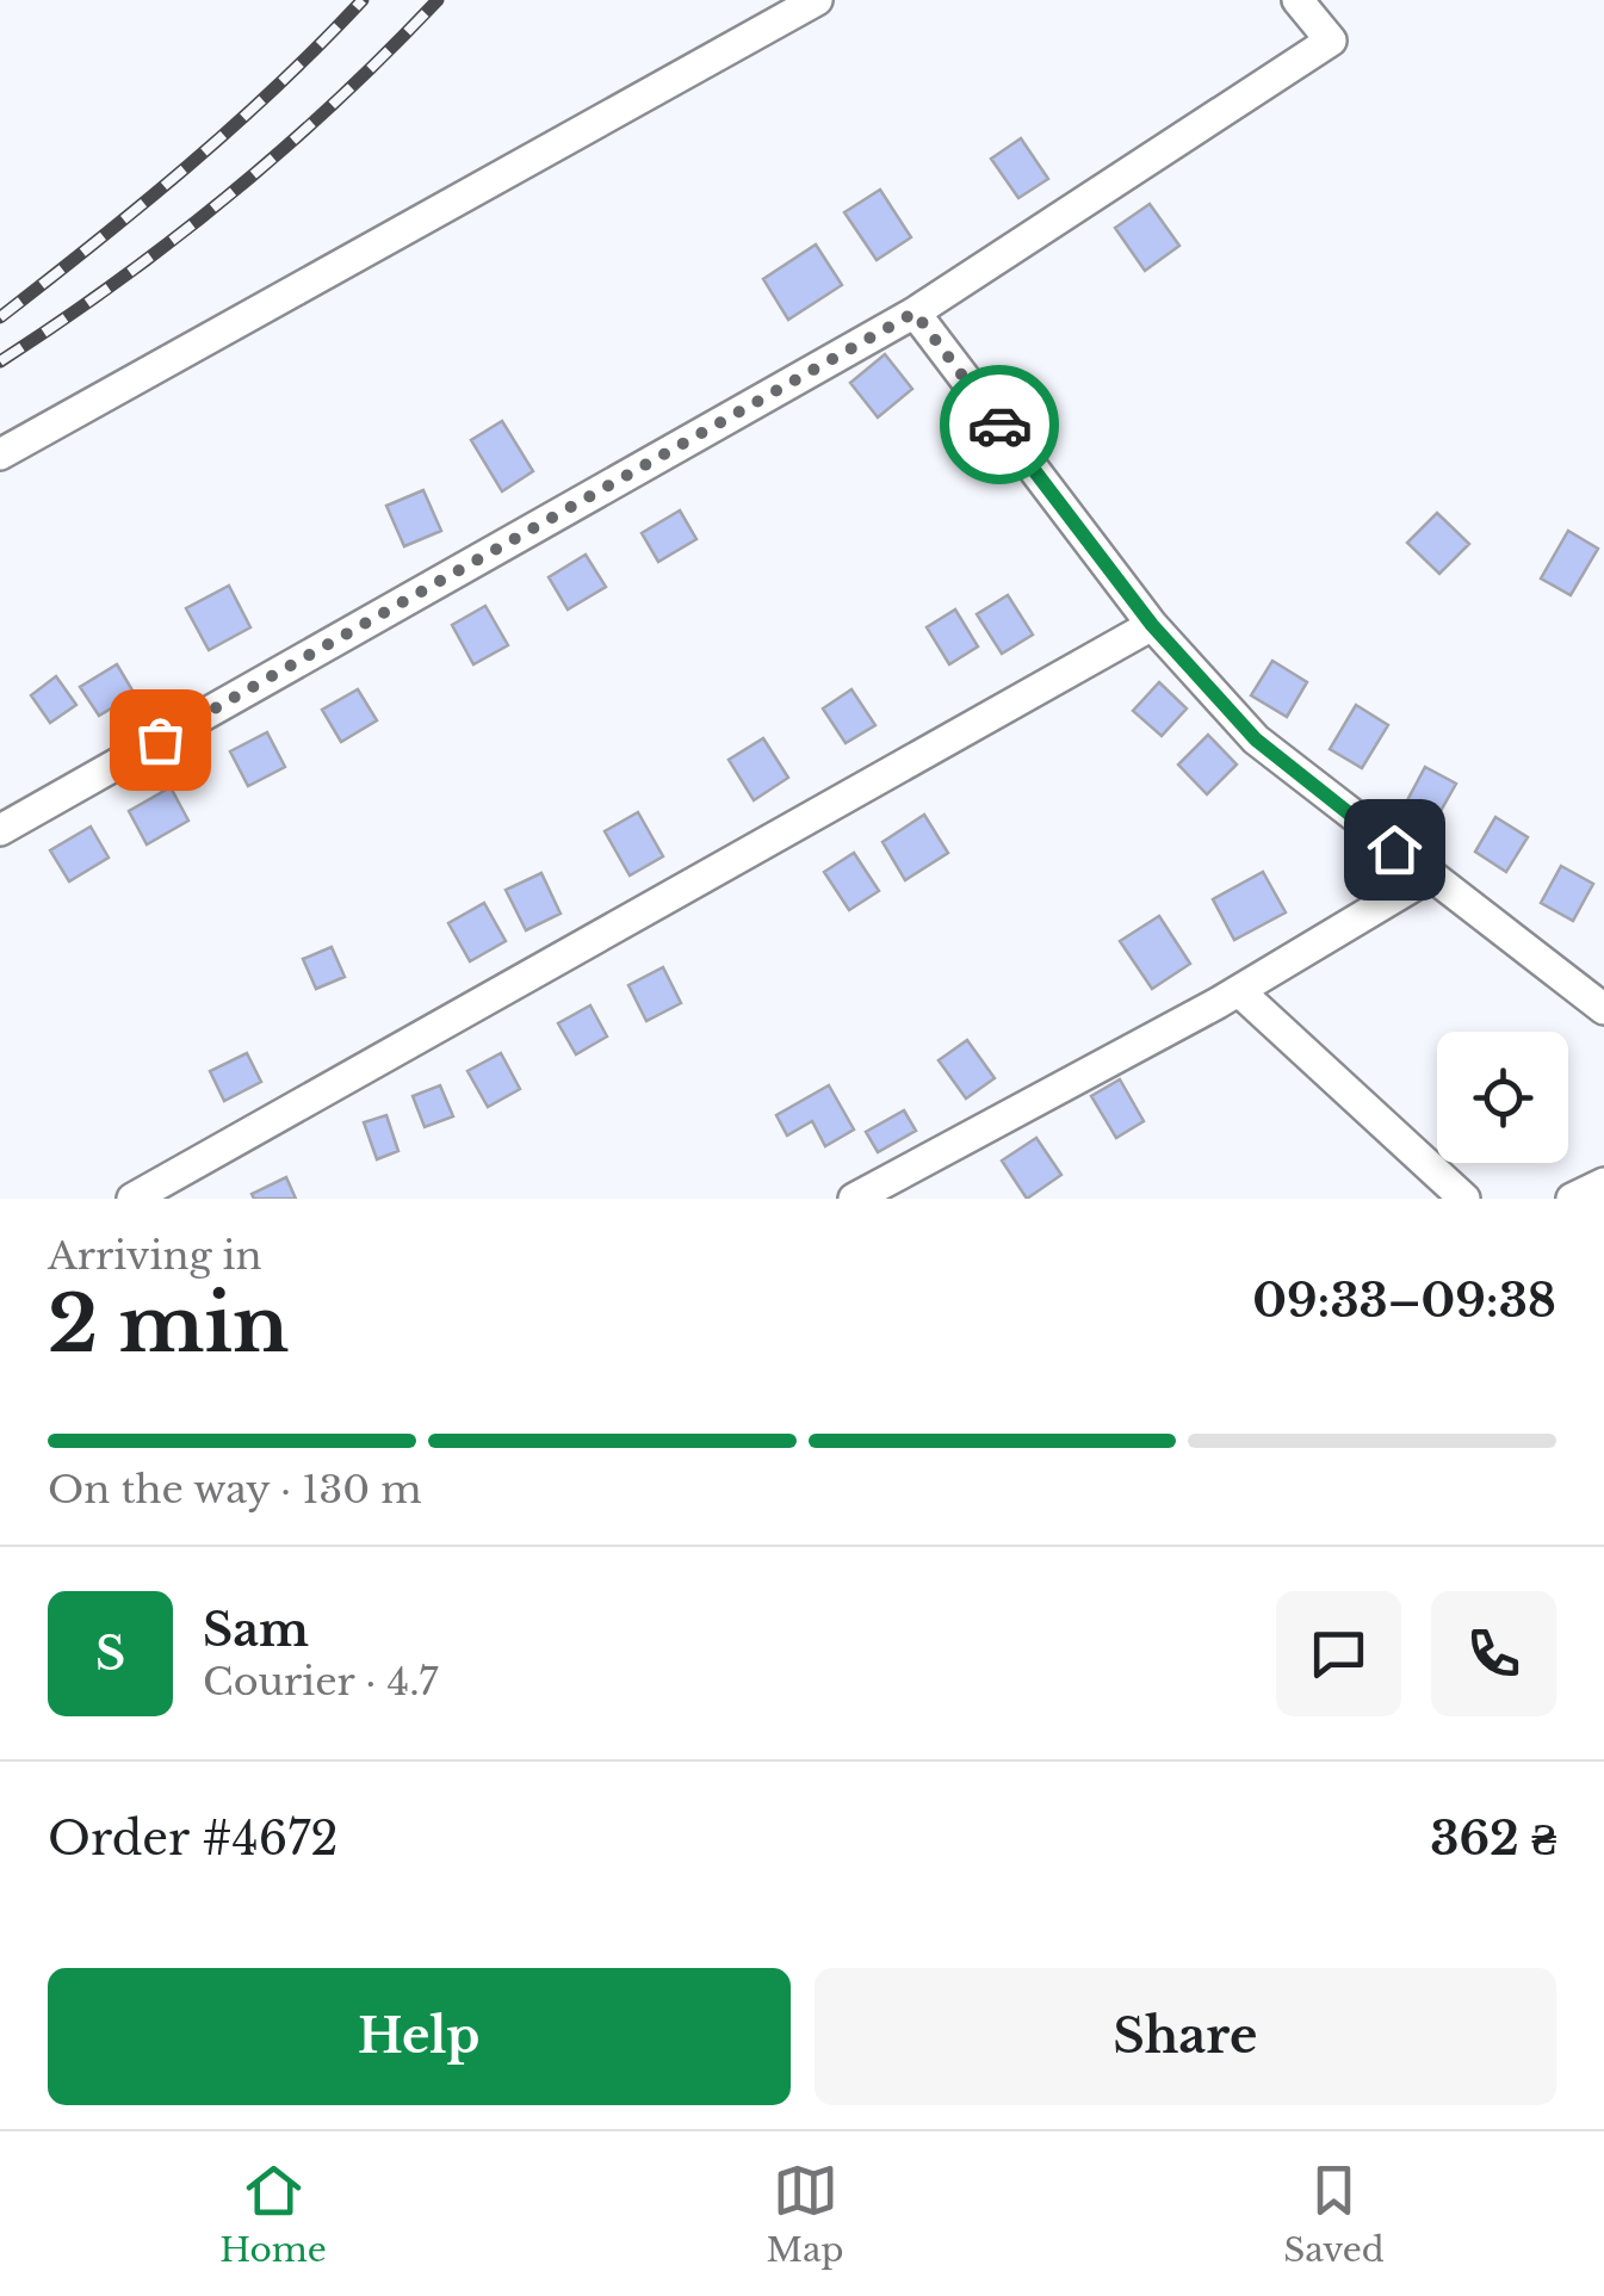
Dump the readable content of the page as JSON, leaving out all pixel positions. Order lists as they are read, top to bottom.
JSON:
{
  "page": {
    "heading": ["2 min", "Arriving in", "09:33–09:38"],
    "panel": [
      "Sam",
      "Courier · 4.7",
      "Order #4672",
      "362 ₴"
    ],
    "bar": "On the way · 130 m",
    "round": "S",
    "buttons": ["Help", "Share"],
    "tabs": ["Home", "Map", "Saved"]
  }
}
